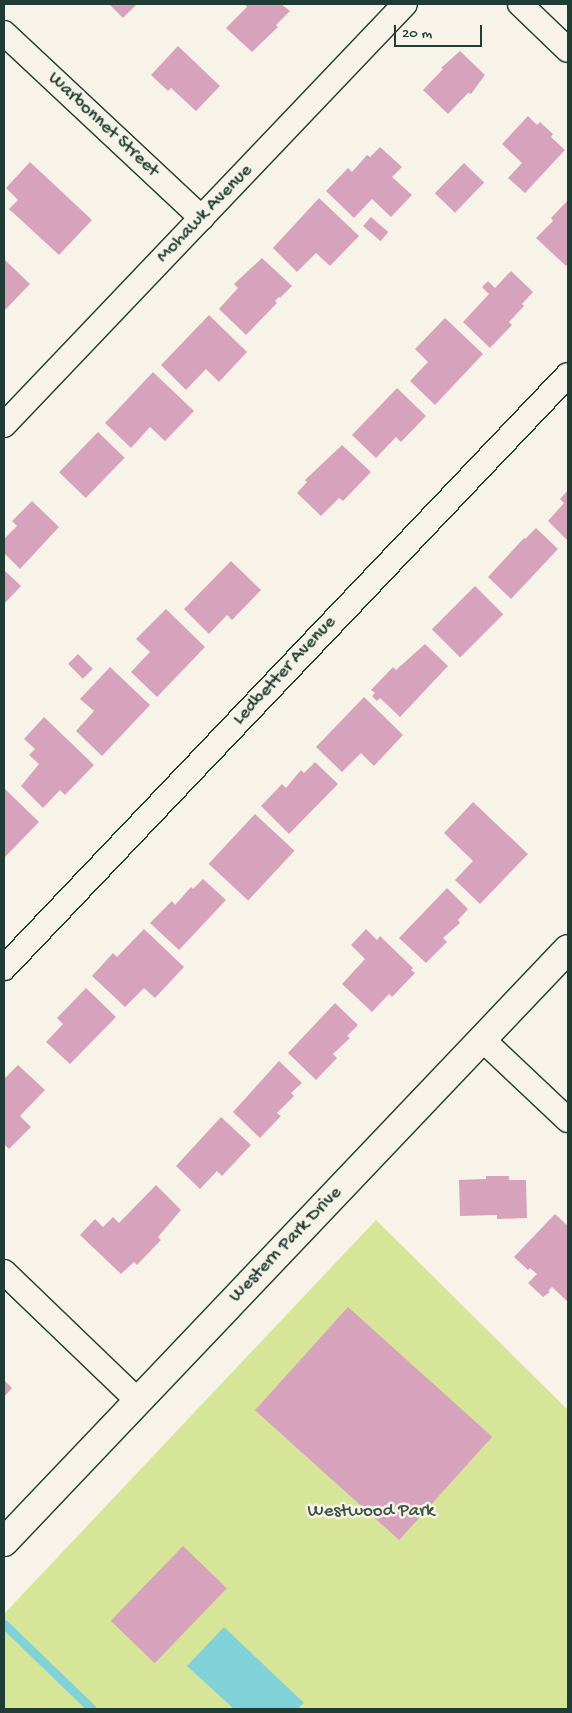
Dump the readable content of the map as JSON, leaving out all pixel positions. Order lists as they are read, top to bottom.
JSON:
{
  "streets": {
    "street": [
      "Warbonnet Street",
      "Mohawk Avenue",
      "Ledbetter Avenue",
      "Western Park Drive"
    ]
  },
  "crossings": [
    ["Warbonnet Street", "Mohawk Avenue"]
  ],
  "parks": ["Westwood Park"],
  "scale_bar": "20 m"
}
